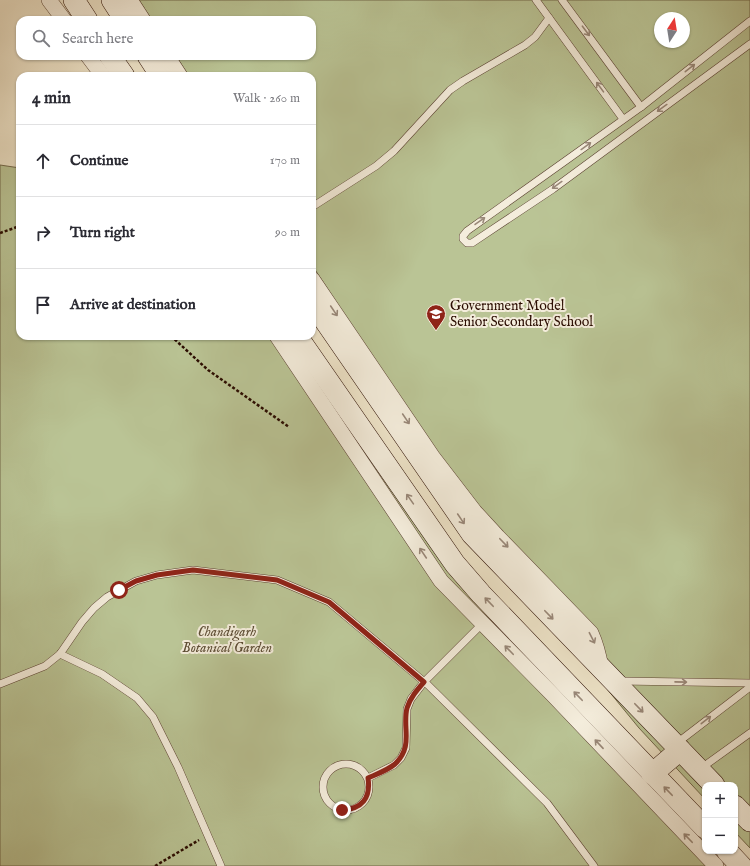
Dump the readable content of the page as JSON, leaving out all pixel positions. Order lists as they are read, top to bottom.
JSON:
{
  "parks": ["Chandigarh Botanical Garden"],
  "places": {
    "school or university": ["Government Model Senior Secondary School"]
  },
  "north": "top",
  "page": {
    "search": "Search here",
    "heading": ["4 min", "Walk · 260 m"],
    "list": [
      ["Continue", "170 m"],
      ["Turn right", "90 m"],
      "Arrive at destination"
    ],
    "map_buttons": ["+", "−"]
  }
}
